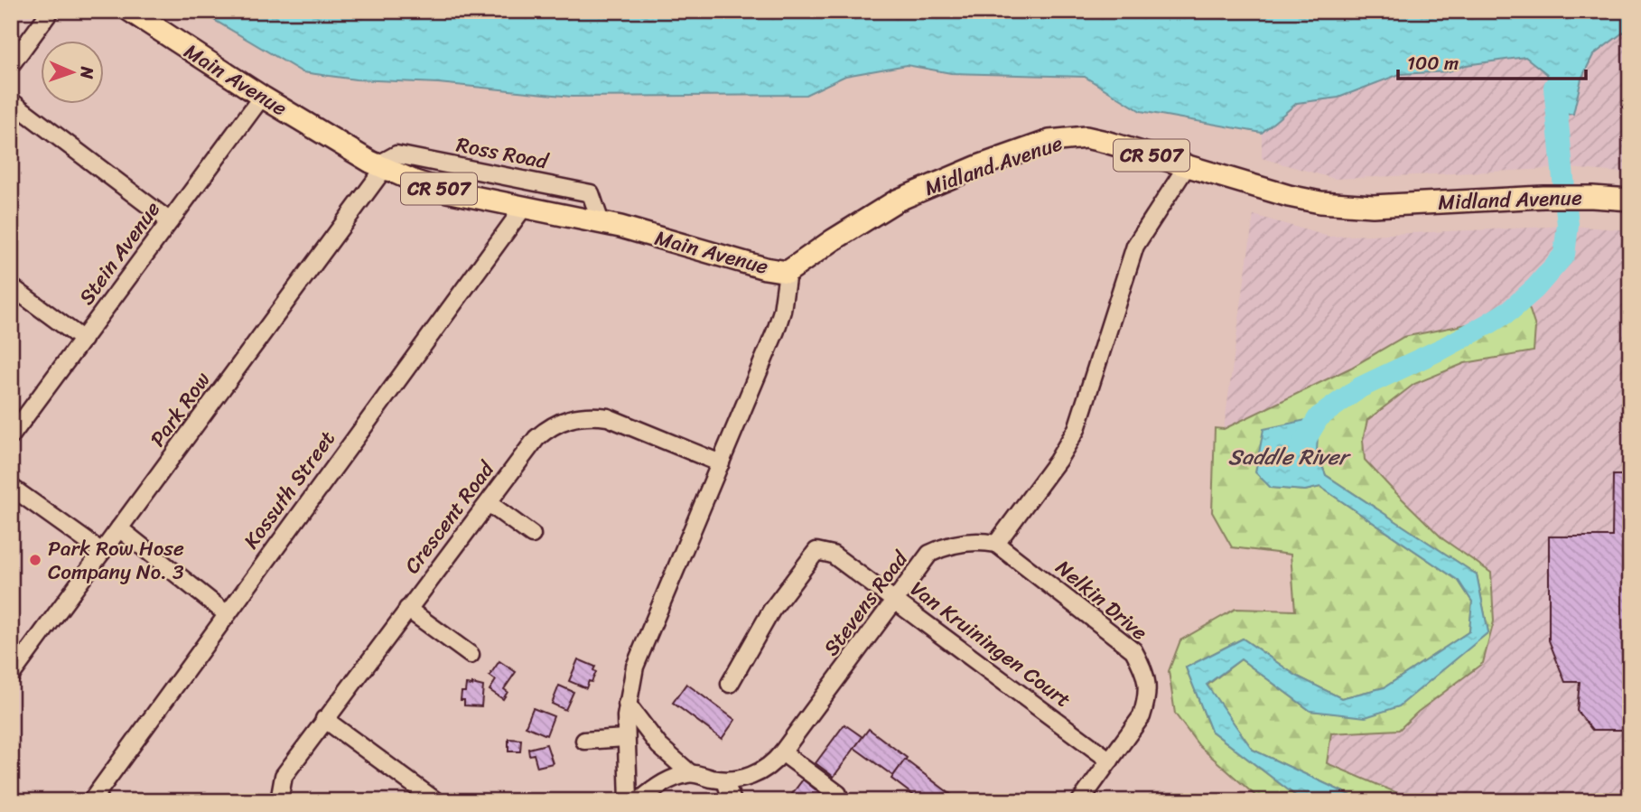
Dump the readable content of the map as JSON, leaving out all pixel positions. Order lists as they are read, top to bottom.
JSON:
{
  "streets": {
    "main road": ["Main Avenue", "CR 507", "Midland Avenue"],
    "street": [
      "Ross Road",
      "Stein Avenue",
      "Park Row",
      "Kossuth Street",
      "Crescent Road",
      "Nelkin Drive",
      "Stevens Road",
      "Van Kruiningen Court"
    ]
  },
  "crossings": [
    ["Main Avenue", "Ross Road"],
    ["Main Avenue", "Midland Avenue"],
    ["Main Avenue", "Stein Avenue"],
    ["Main Avenue", "Park Row"],
    ["Main Avenue", "Kossuth Street"],
    ["Main Avenue", "Crescent Road"],
    ["Main Avenue", "Stevens Road"],
    ["Ross Road", "Park Row"],
    ["Nelkin Drive", "Stevens Road"],
    ["Nelkin Drive", "Van Kruiningen Court"],
    ["Stevens Road", "Van Kruiningen Court"]
  ],
  "water": ["Saddle River"],
  "places": ["Park Row Hose Company No. 3"],
  "scale_bar": "100 m",
  "north": "right"
}
